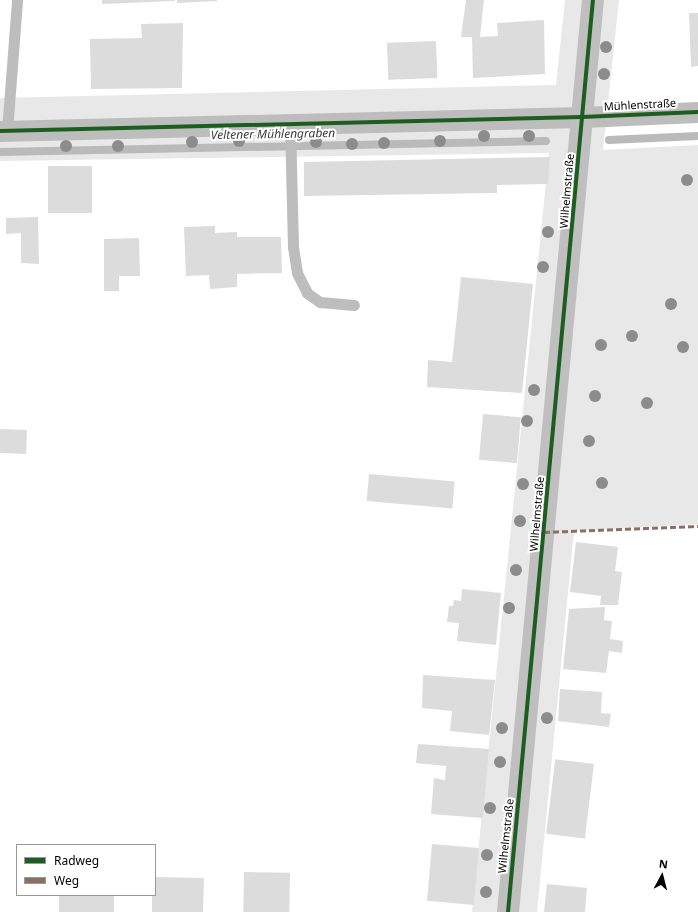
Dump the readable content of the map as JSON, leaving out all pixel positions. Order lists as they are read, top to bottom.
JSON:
{
  "streets": {
    "street": ["Mühlenstraße", "Wilhelmstraße"]
  },
  "crossings": [
    ["Mühlenstraße", "Wilhelmstraße"]
  ],
  "water": ["Veltener Mühlengraben"],
  "legend": ["Radweg", "Weg"],
  "north": "top"
}
